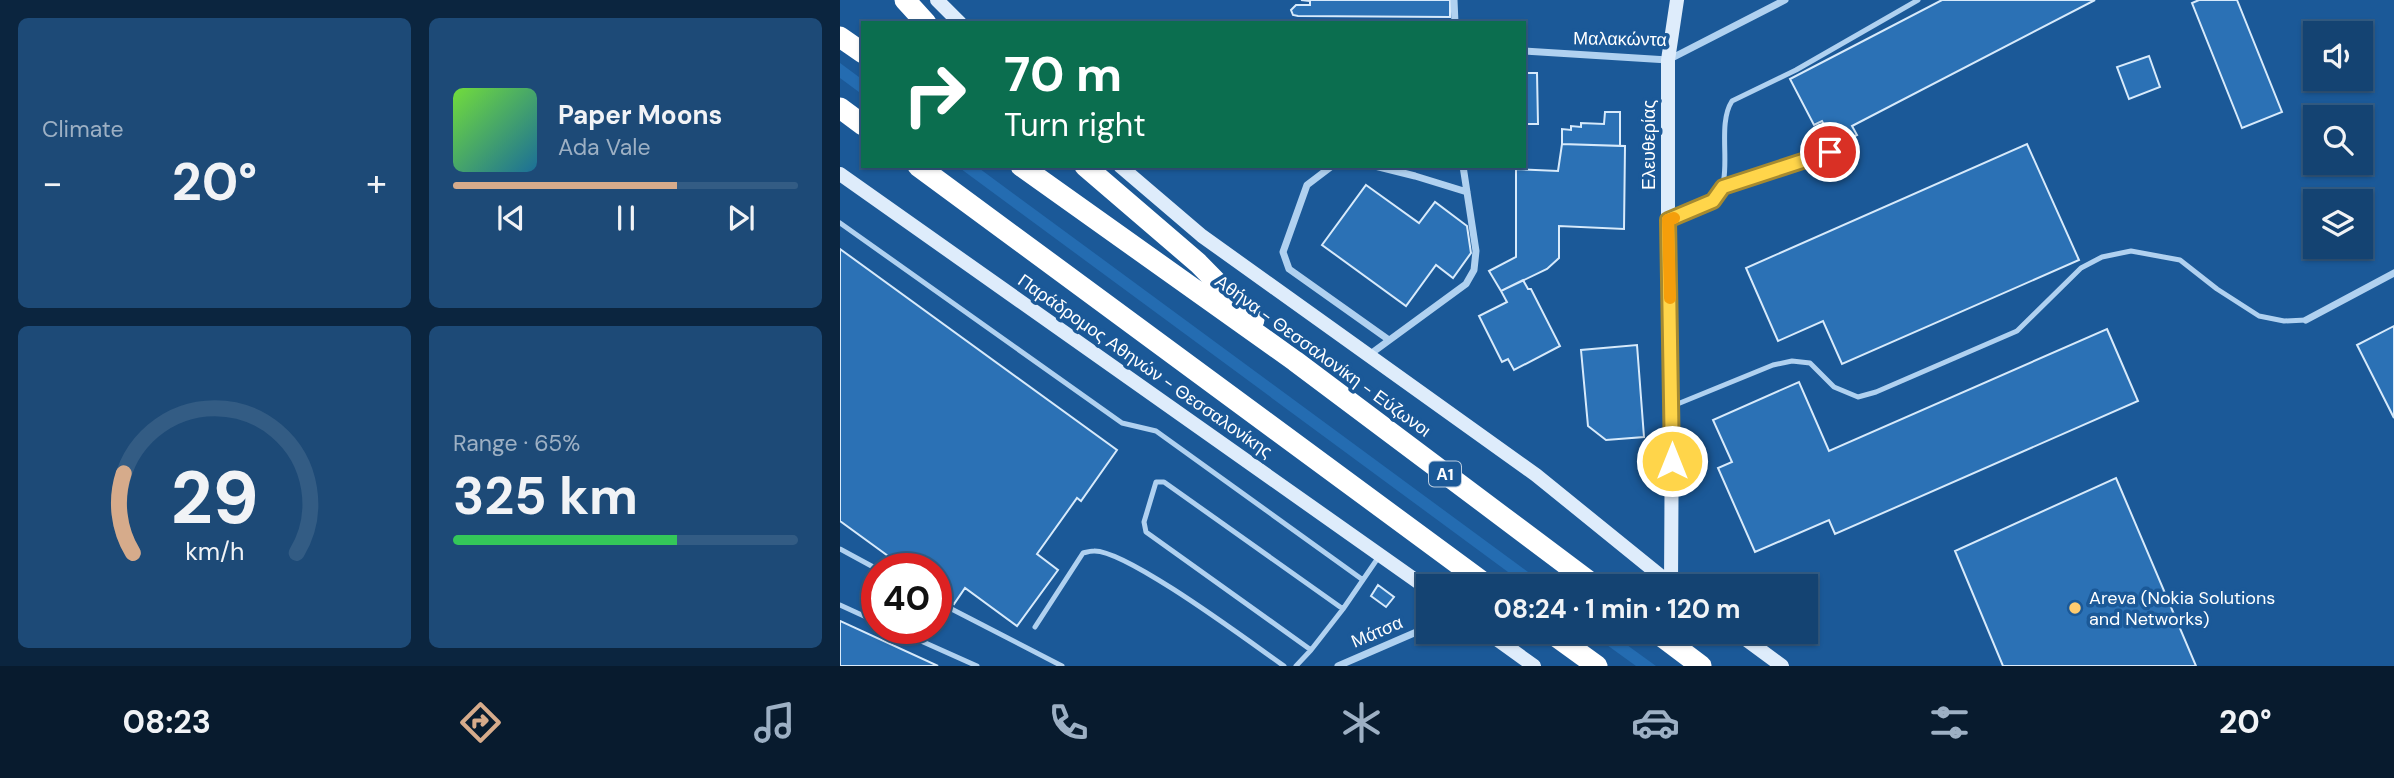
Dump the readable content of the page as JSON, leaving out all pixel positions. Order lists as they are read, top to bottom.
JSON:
{
  "streets": {
    "highway": ["Αθήνα - Θεσσαλονίκη - Εύζωνοι", "Α1"],
    "main road": ["Ελευθερίας", "Παράδρομος Αθηνών - Θεσσαλονίκης"],
    "street": ["Μαλακώντα", "Μάτσα"]
  },
  "crossings": [
    ["Μαλακώντα", "Ελευθερίας"]
  ],
  "places": ["Areva (Nokia Solutions and Networks)"],
  "page": {
    "tile": [
      "Climate",
      ["Range · 65%", "325 km"]
    ],
    "turn": ["70 m", "Turn right"],
    "song": ["Paper Moons", "Ada Vale"],
    "heat": ["−", "20°", "+"],
    "limit": "40",
    "trip": "08:24 · 1 min · 120 m",
    "tabs": ["08:23", "20°"],
    "gauge": ["29", "km/h"]
  }
}
